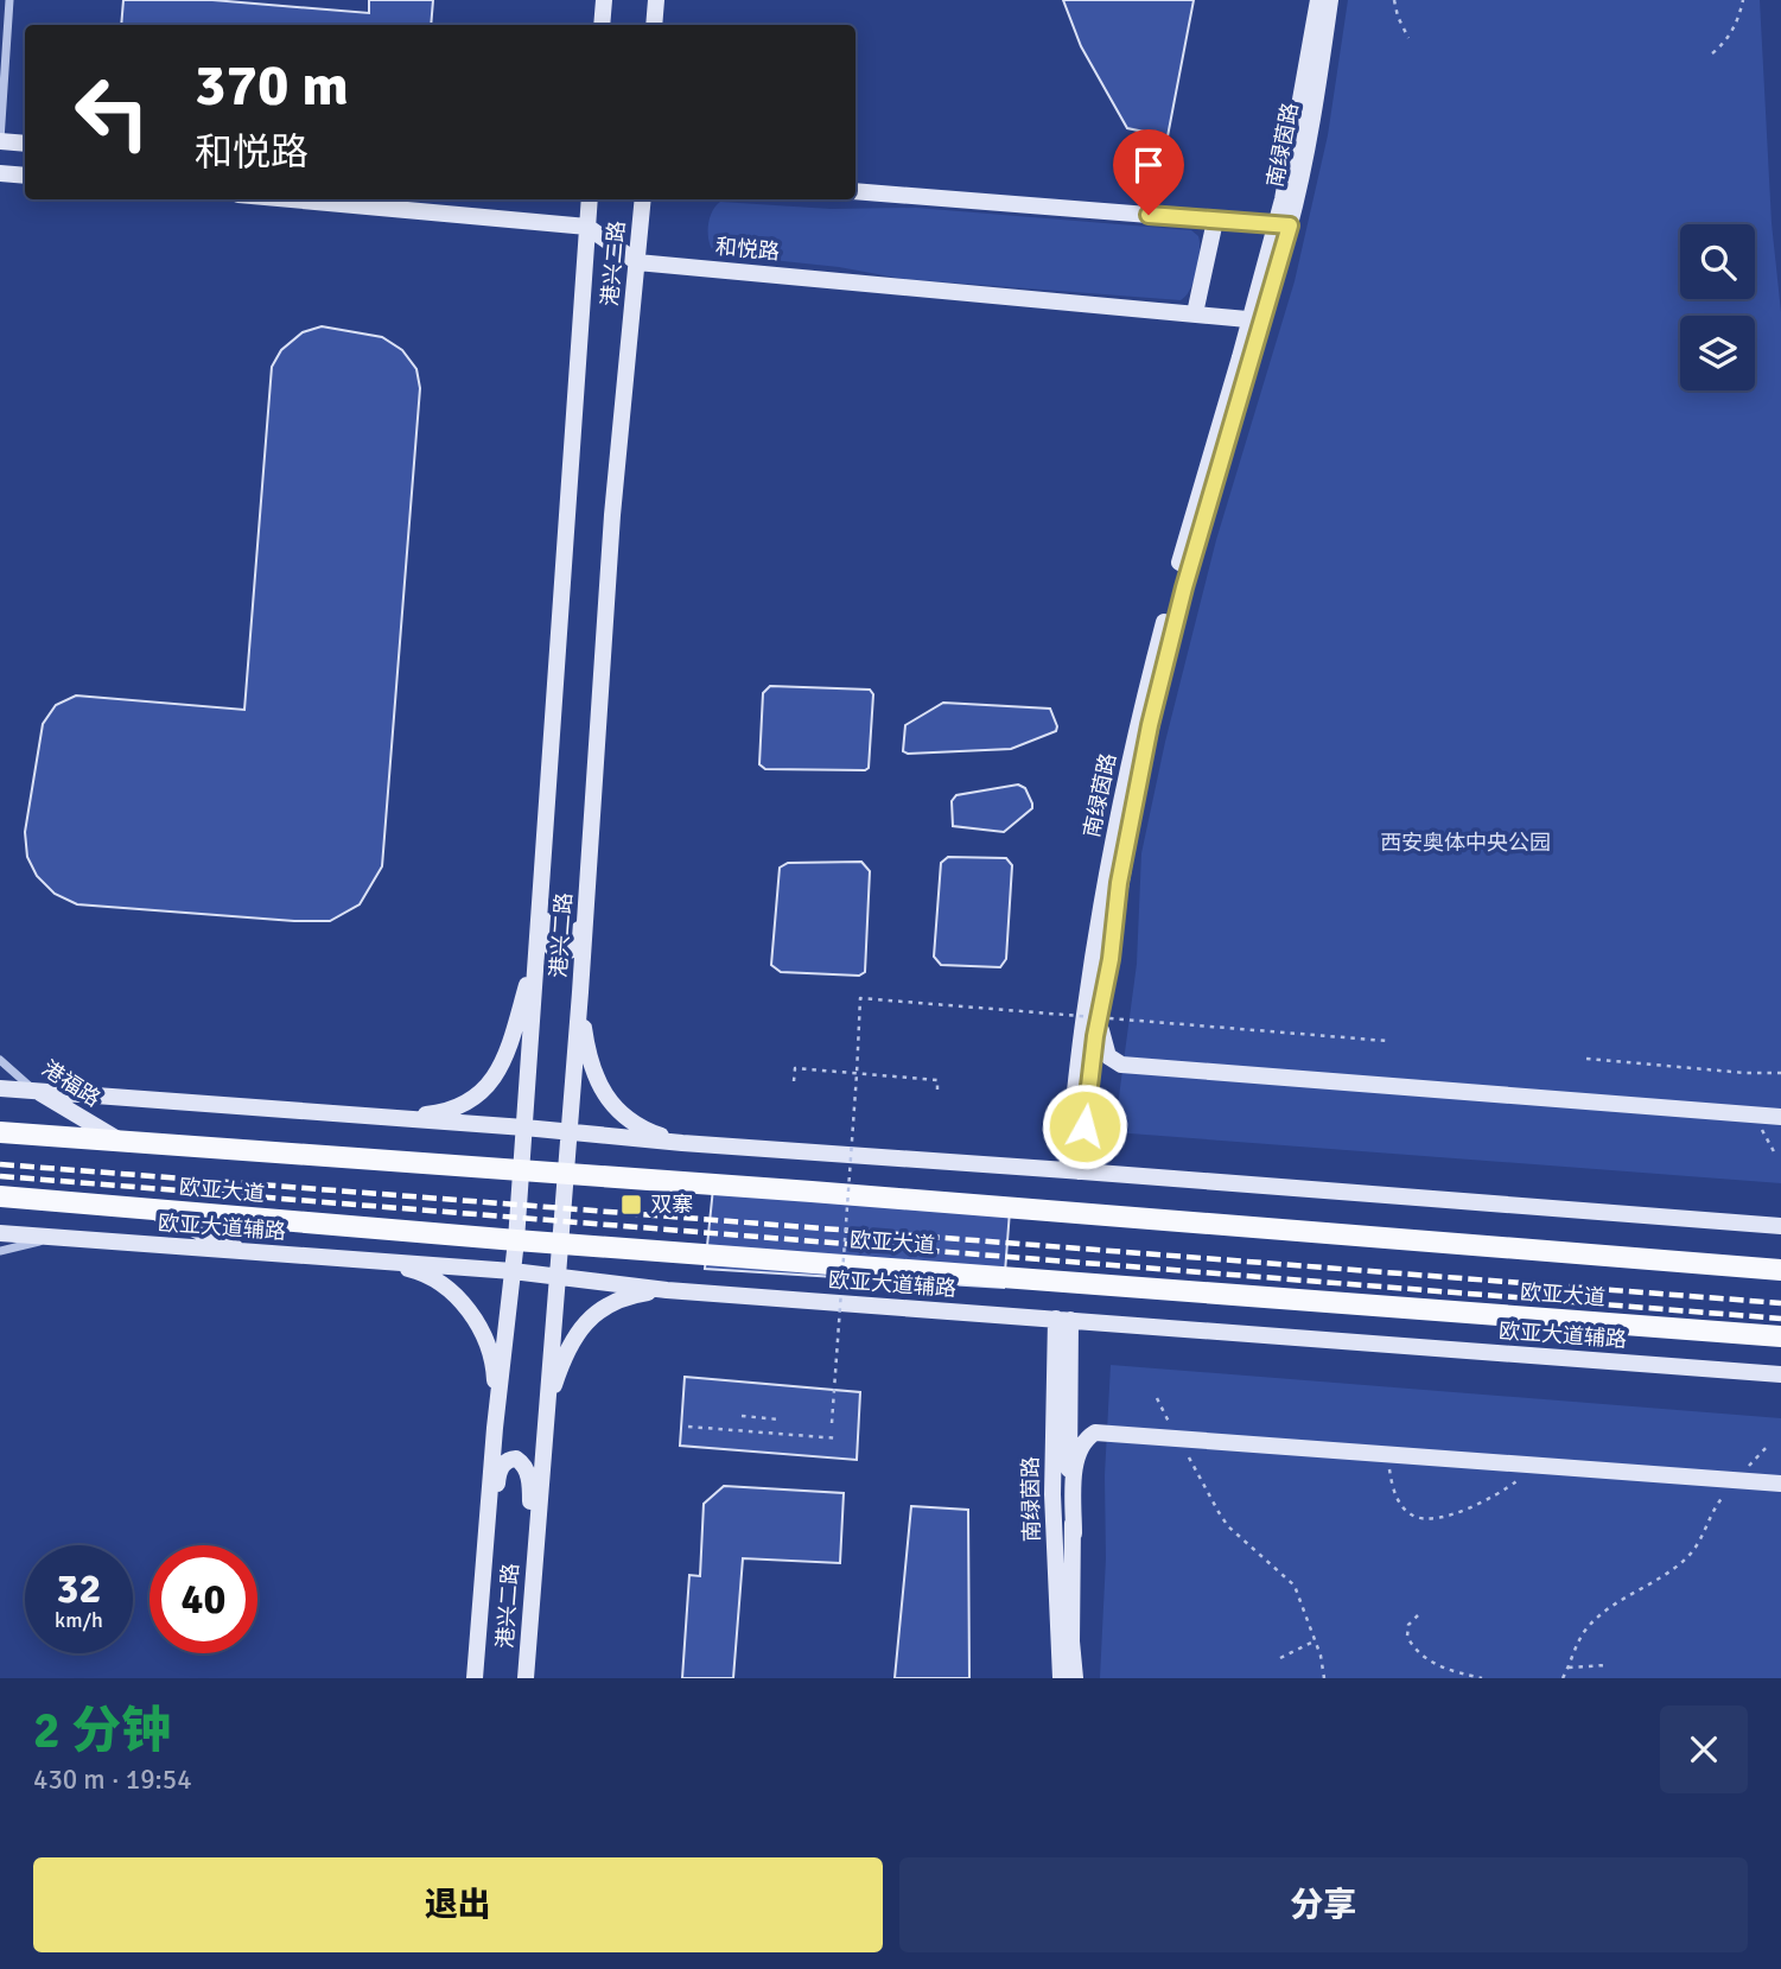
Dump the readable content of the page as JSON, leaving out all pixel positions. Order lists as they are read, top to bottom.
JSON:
{
  "streets": {
    "main road": ["欧亚大道"],
    "street": [
      "南绿茵路",
      "和悦路",
      "港兴二路",
      "港福路",
      "欧亚大道辅路"
    ]
  },
  "crossings": [
    ["南绿茵路", "和悦路"],
    ["南绿茵路", "欧亚大道辅路"],
    ["和悦路", "港兴二路"],
    ["港兴二路", "欧亚大道"],
    ["港兴二路", "欧亚大道辅路"],
    ["港福路", "欧亚大道"]
  ],
  "parks": ["西安奥体中央公园"],
  "places": {
    "transit": ["双寨"]
  },
  "page": {
    "turn": ["370 m", "和悦路"],
    "speed": "32 km/h",
    "limit": "40",
    "heading": ["2 分钟", "430 m · 19:54"],
    "buttons": ["退出", "分享"]
  }
}
